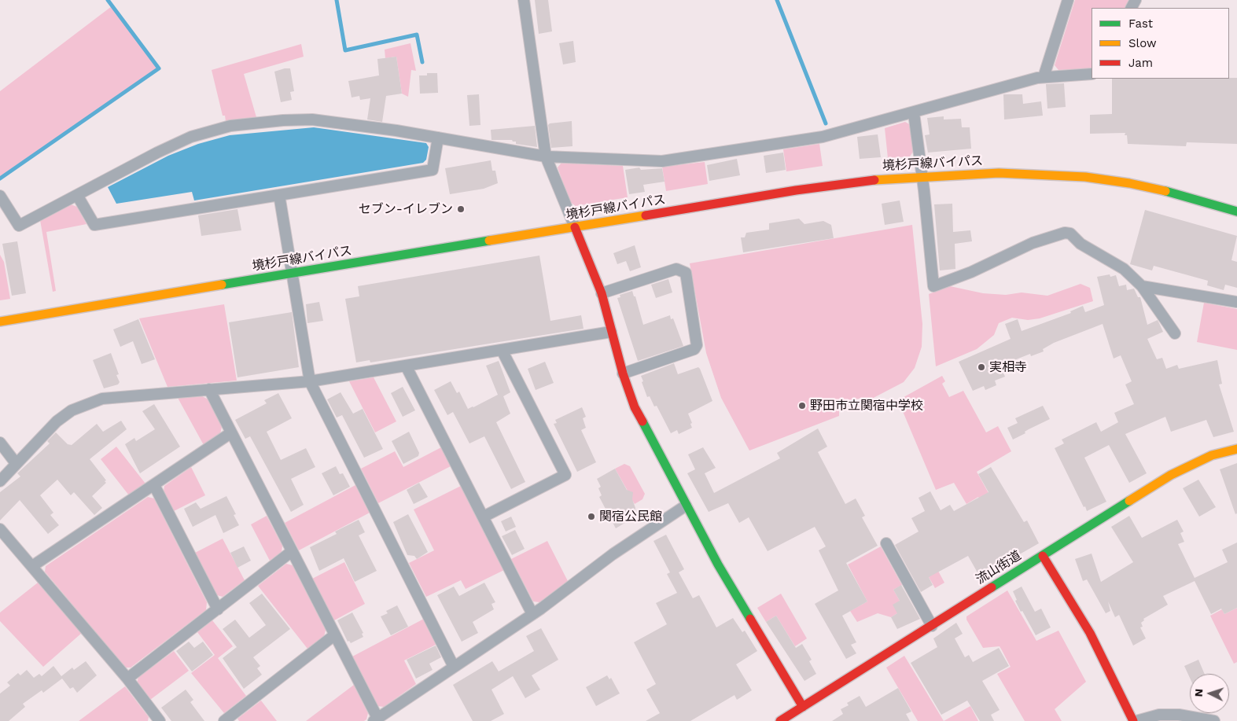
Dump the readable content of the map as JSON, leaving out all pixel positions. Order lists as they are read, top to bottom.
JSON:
{
  "streets": {
    "main road": ["境杉戸線バイパス", "流山街道"]
  },
  "places": [
    "セブン-イレブン",
    "実相寺",
    "野田市立関宿中学校",
    "関宿公民館"
  ],
  "legend": ["Fast", "Slow", "Jam"],
  "north": "left"
}
